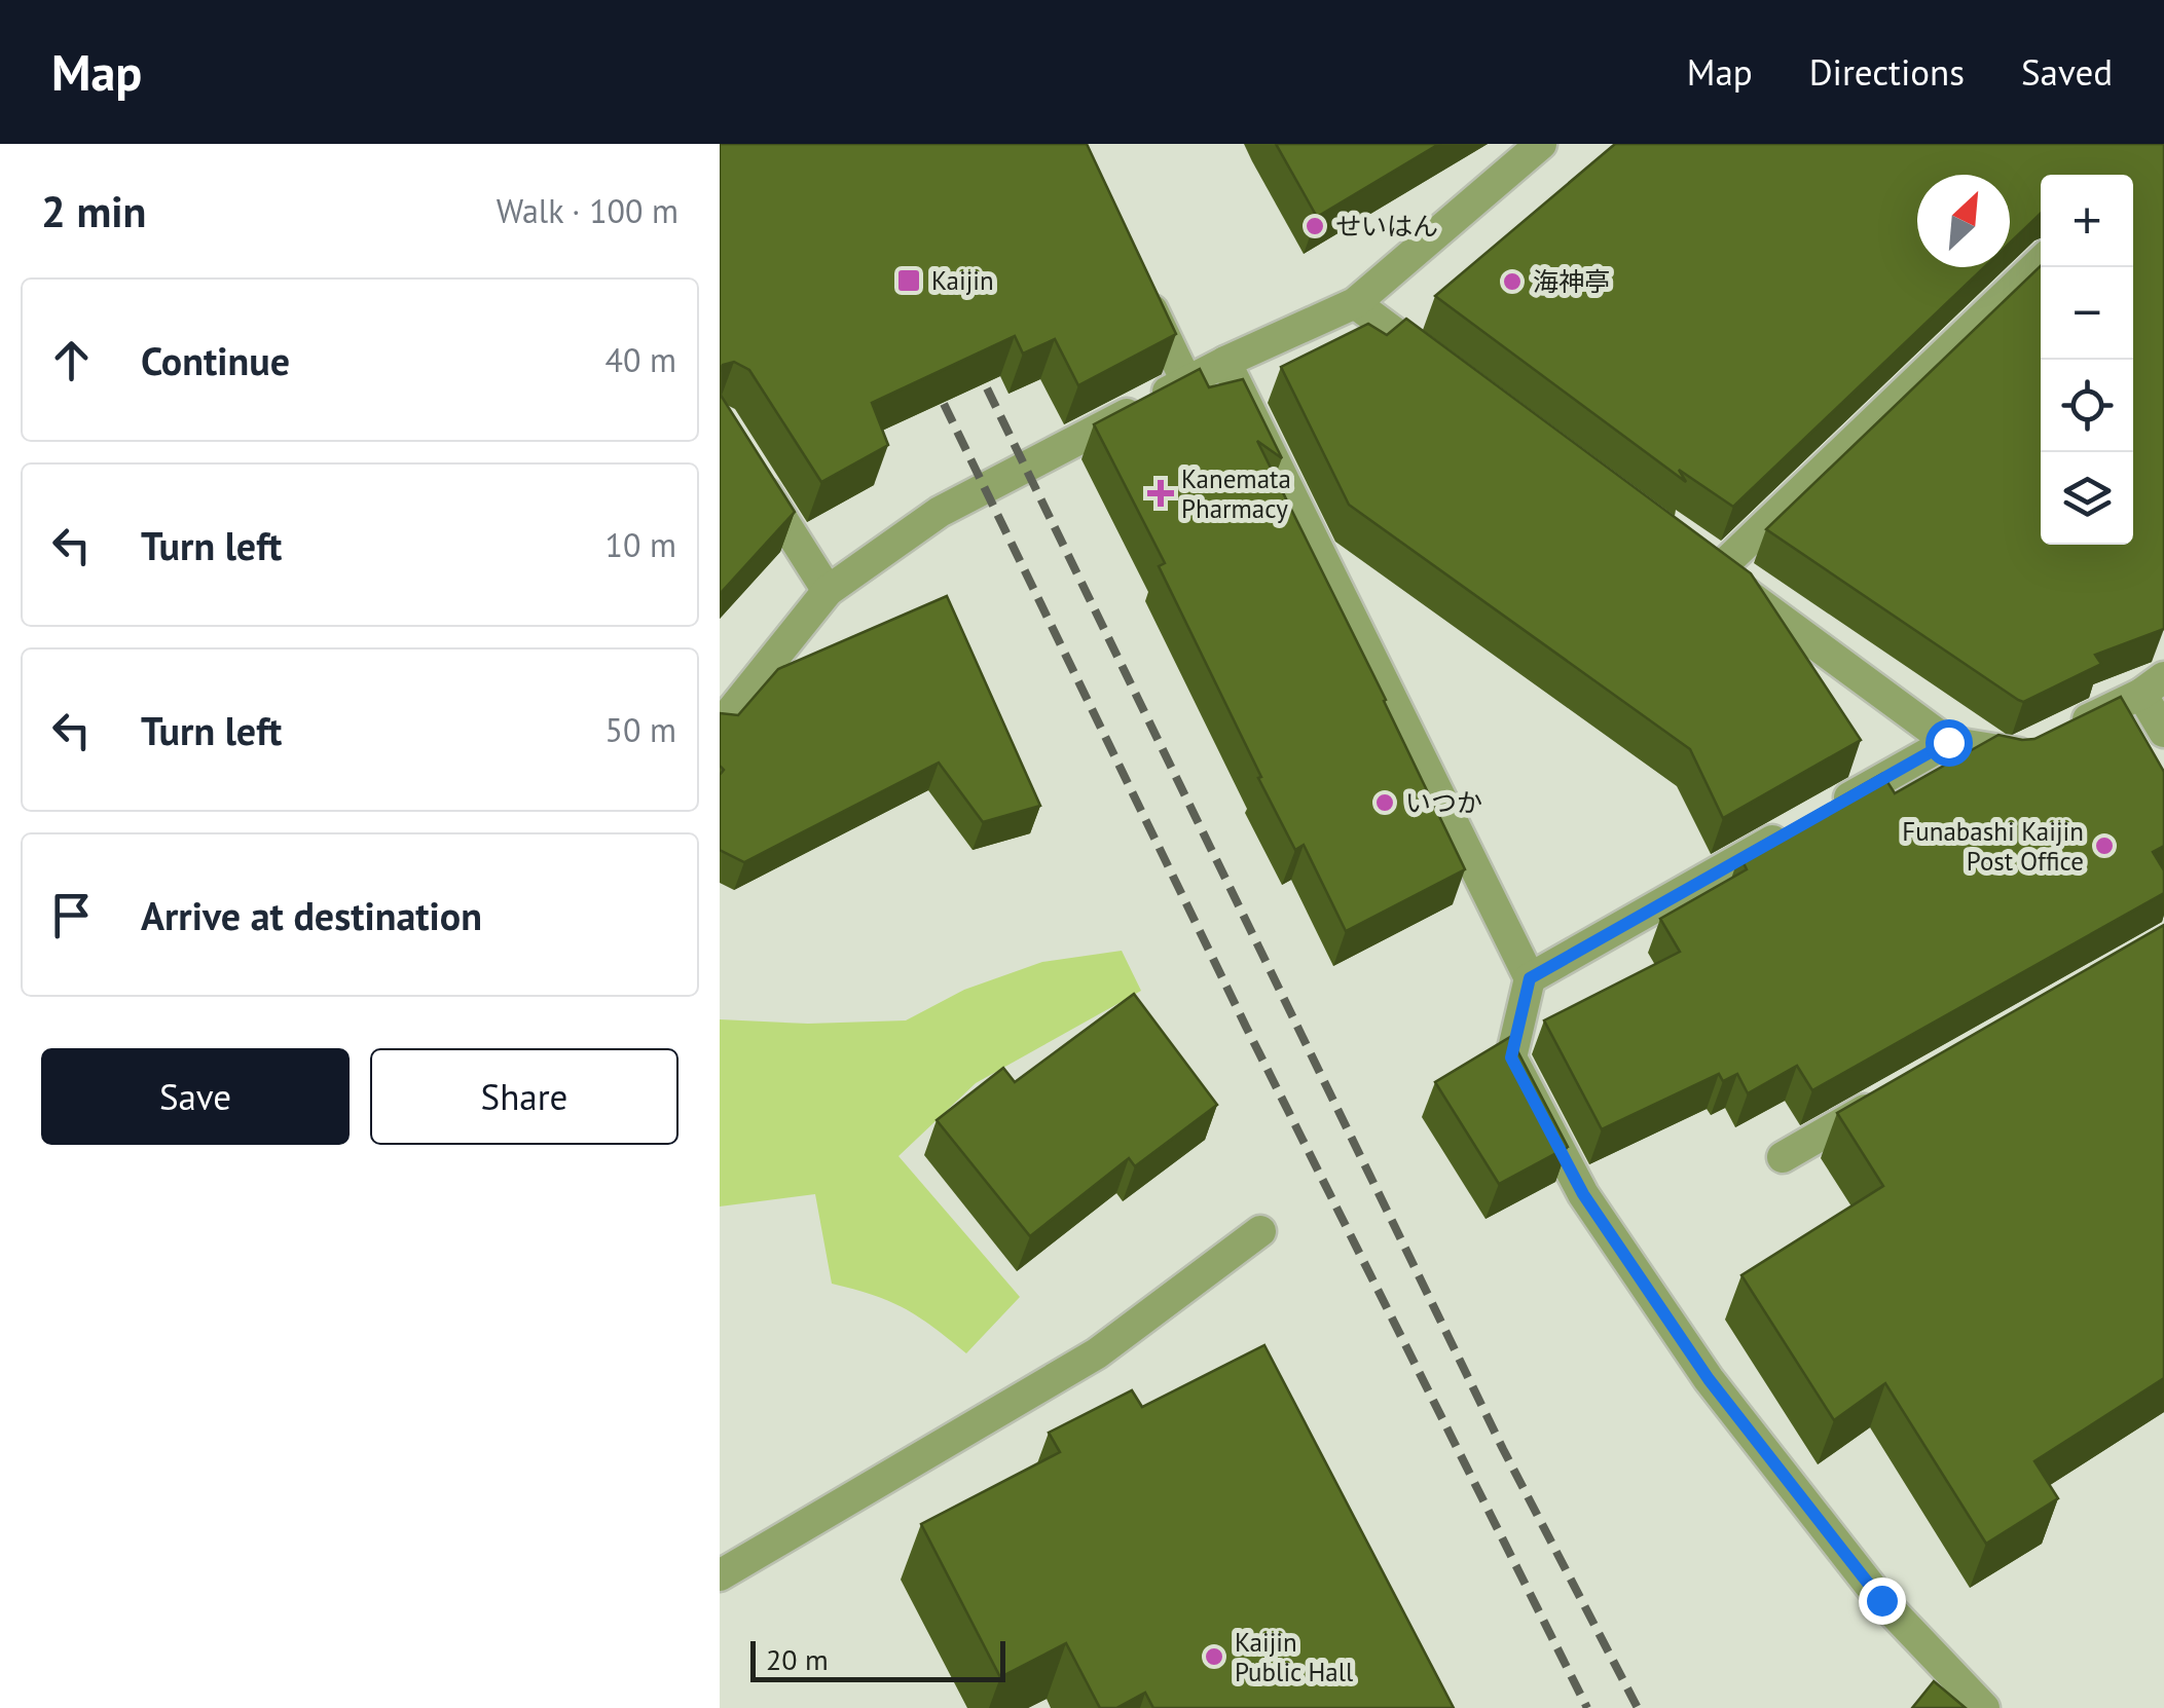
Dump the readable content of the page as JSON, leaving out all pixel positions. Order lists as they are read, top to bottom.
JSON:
{
  "places": {
    "other": [
      "せいはん",
      "海神亭",
      "いつか",
      "Funabashi Kaijin Post Office",
      "Kaijin Public Hall"
    ],
    "transit": ["Kaijin"],
    "health": ["Kanemata Pharmacy"]
  },
  "scale_bar": "20 m",
  "north": "top right",
  "page": {
    "header": "Map",
    "nav": ["Map", "Directions", "Saved"],
    "heading": ["2 min", "Walk · 100 m"],
    "map_buttons": ["+", "−"],
    "list": [
      ["Continue", "40 m"],
      ["Turn left", "10 m"],
      ["Turn left", "50 m"],
      "Arrive at destination"
    ],
    "buttons": ["Save", "Share"],
    "scale": "20 m"
  }
}
